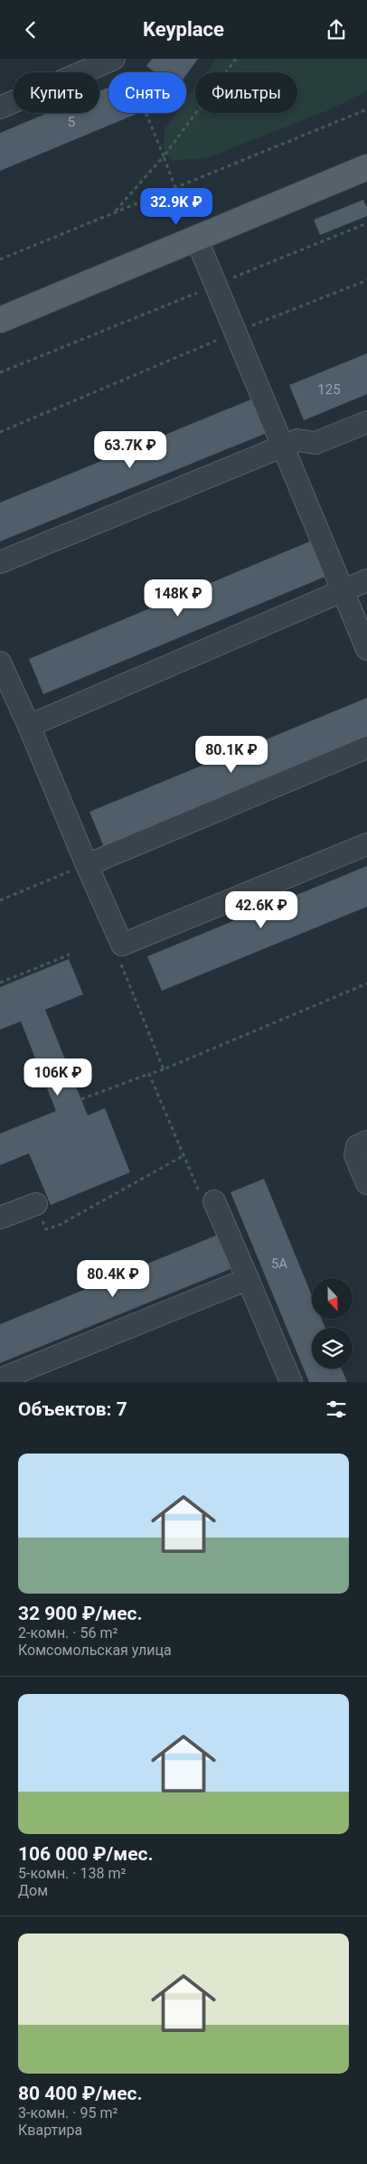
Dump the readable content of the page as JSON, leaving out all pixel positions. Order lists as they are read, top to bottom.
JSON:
{
  "house_numbers": ["5", "125", "5А"],
  "north": "bottom",
  "page": {
    "header": "Keyplace",
    "chip": ["Купить", "Снять", "Фильтры"],
    "price": [
      "32.9K ₽",
      "63.7K ₽",
      "148K ₽",
      "80.1K ₽",
      "42.6K ₽",
      "106K ₽",
      "80.4K ₽"
    ],
    "heading": "Объектов: 7",
    "list": [
      {
        "name": "32 900 ₽/мес.",
        "note": "2-комн. · 56 m² · Комсомольская улица"
      },
      {
        "name": "106 000 ₽/мес.",
        "note": "5-комн. · 138 m² · Дом"
      },
      {
        "name": "80 400 ₽/мес.",
        "note": "3-комн. · 95 m² · Квартира"
      }
    ]
  }
}
